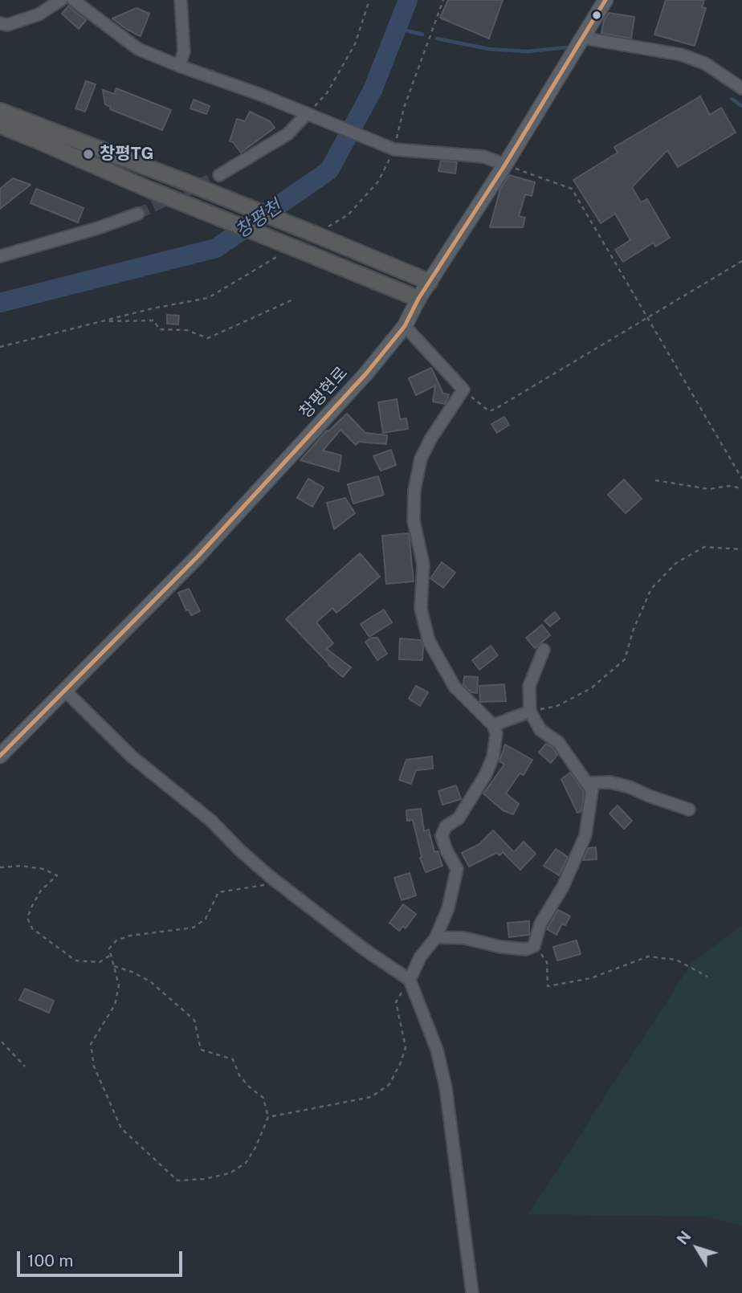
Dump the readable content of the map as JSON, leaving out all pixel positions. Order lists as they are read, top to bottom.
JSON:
{
  "streets": {
    "main road": ["창평현로"]
  },
  "water": ["창평천"],
  "places": ["창평TG"],
  "scale_bar": "100 m",
  "north": "top left"
}
